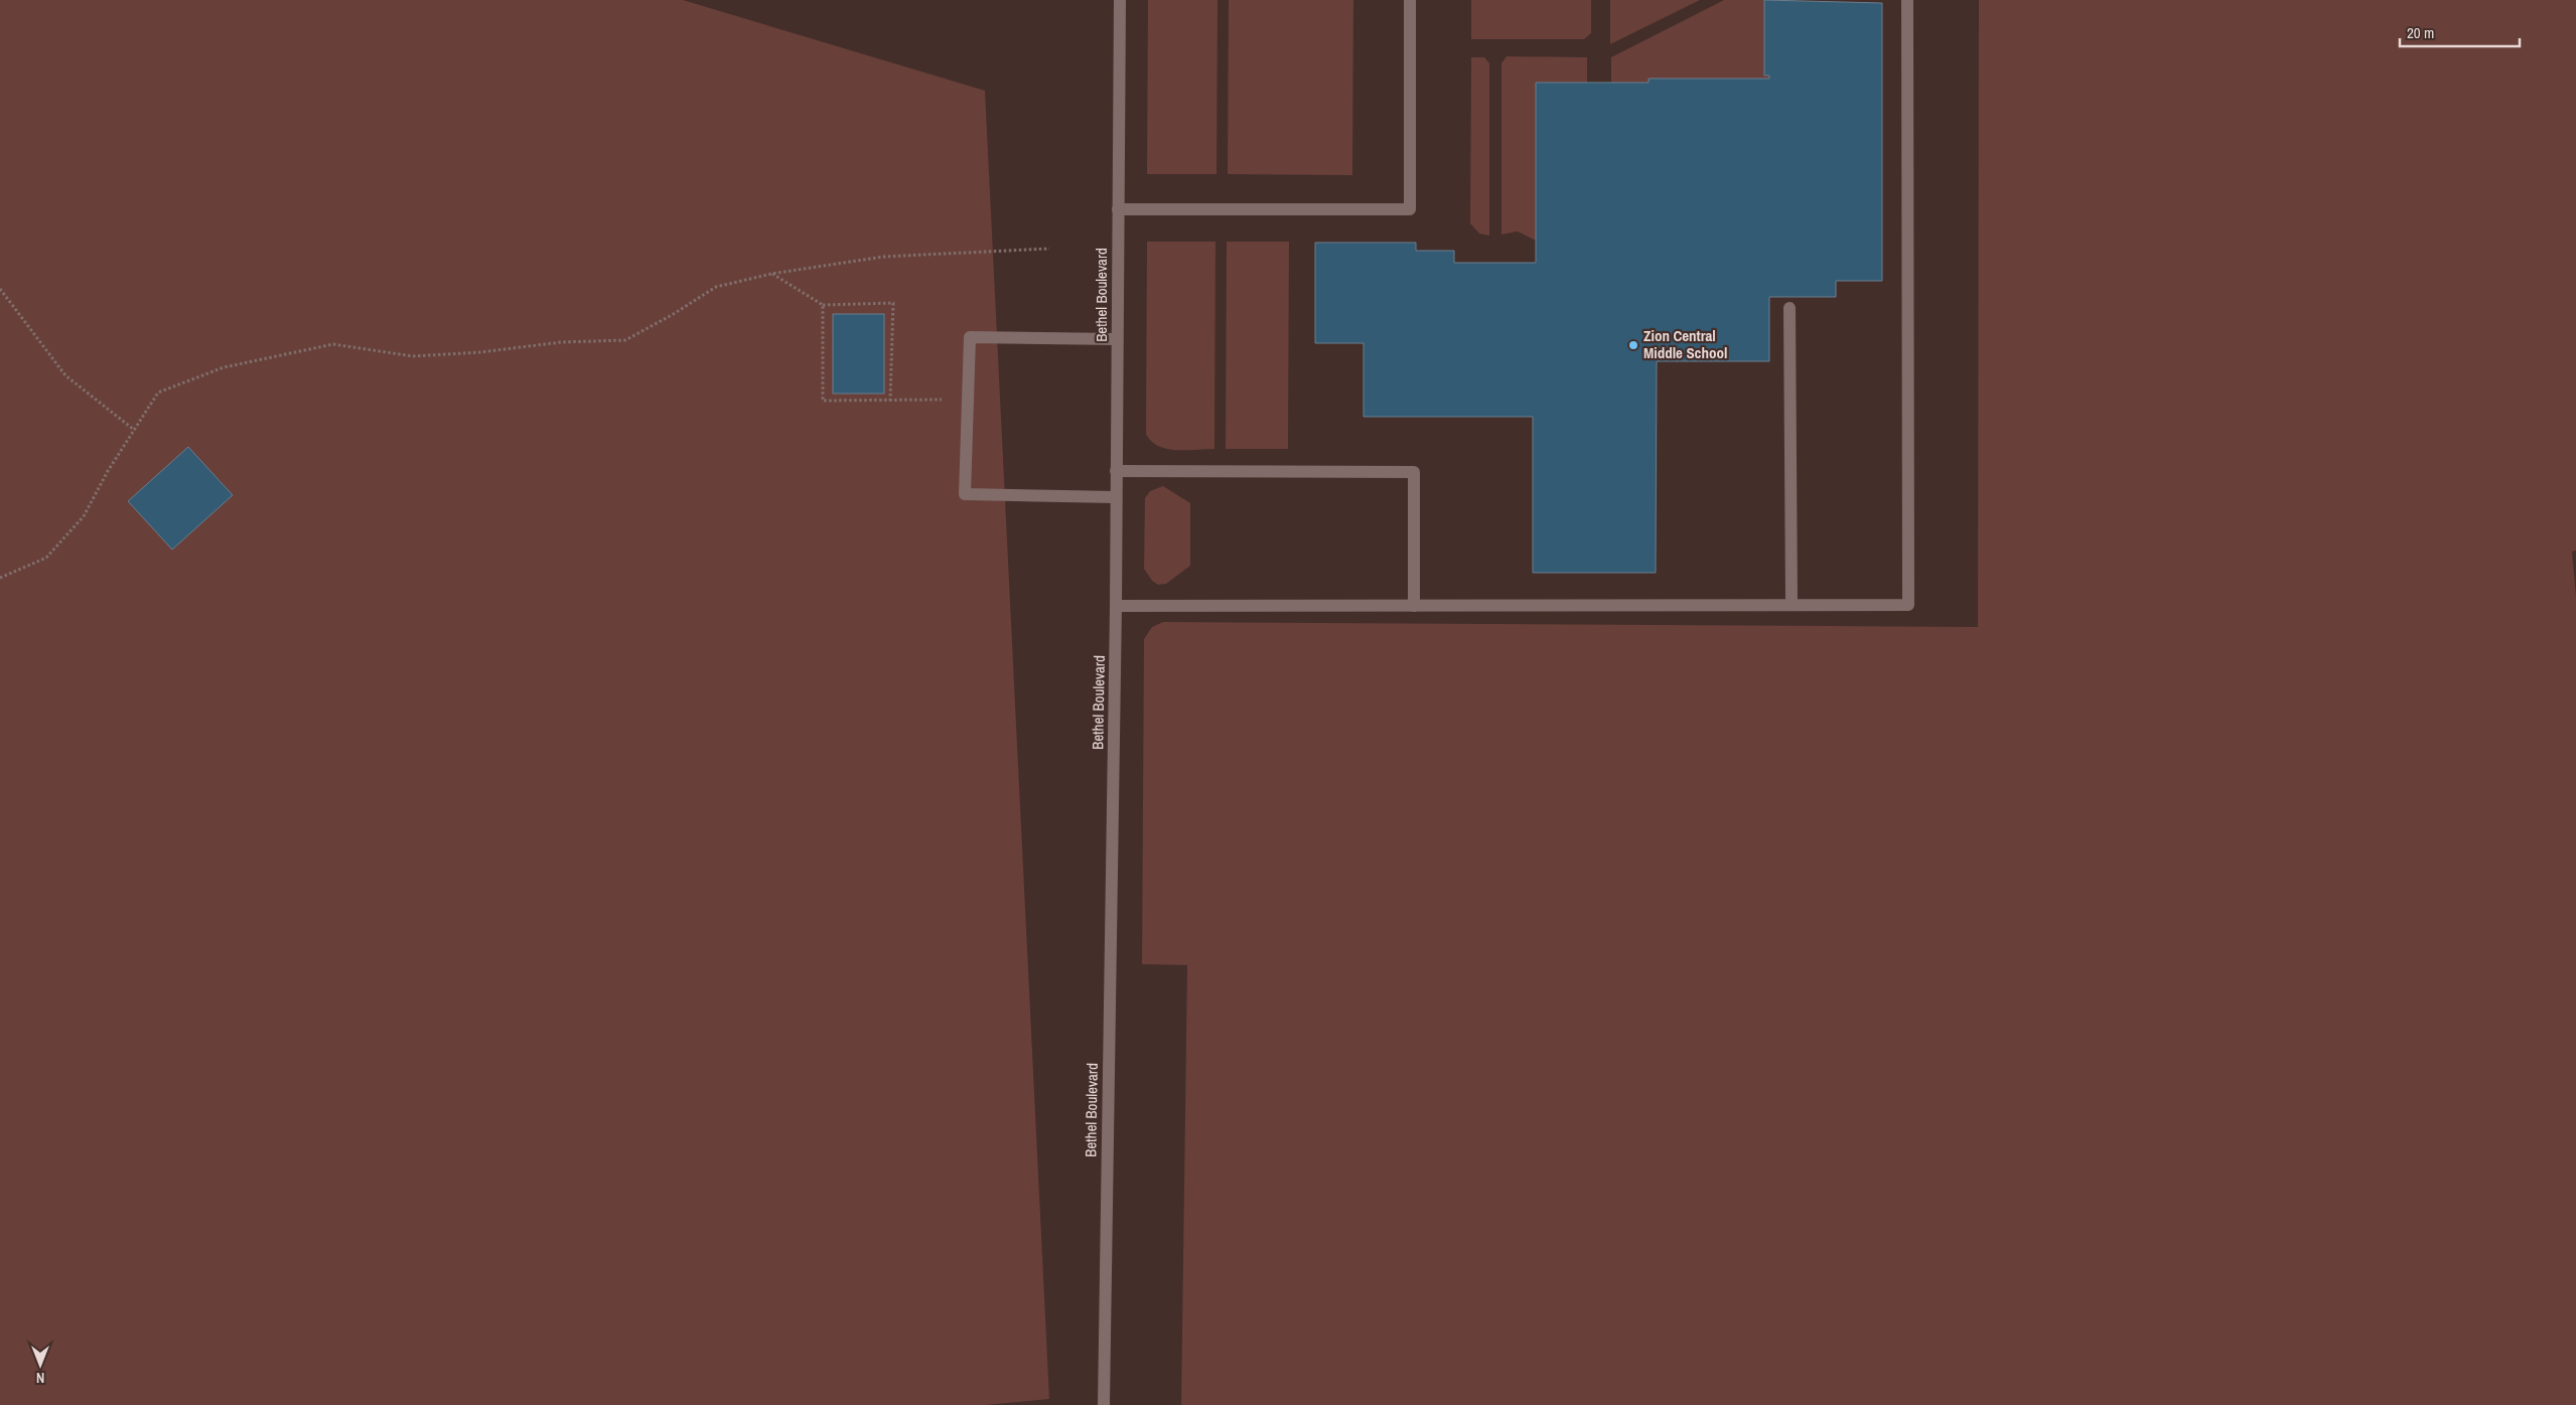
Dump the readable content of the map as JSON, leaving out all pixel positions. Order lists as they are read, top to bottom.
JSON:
{
  "streets": {
    "street": ["Bethel Boulevard"]
  },
  "places": ["Zion Central Middle School"],
  "scale_bar": "20 m",
  "north": "bottom"
}
